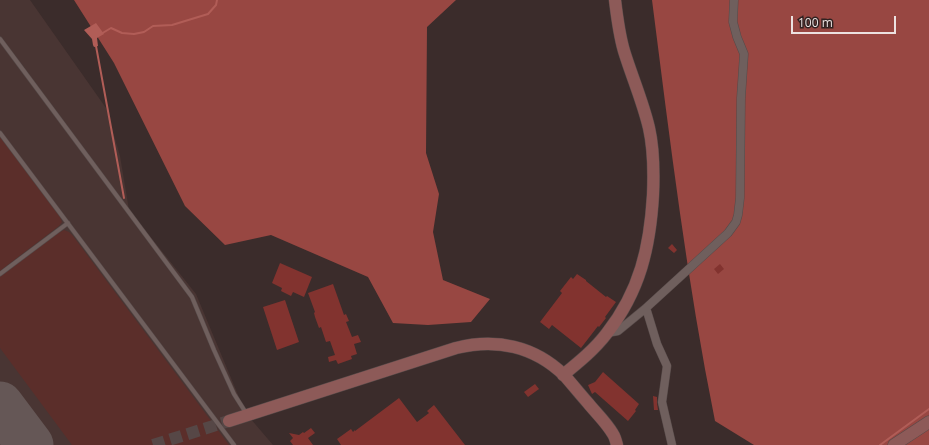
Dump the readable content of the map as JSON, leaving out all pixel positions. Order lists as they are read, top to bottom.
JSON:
{
  "scale_bar": "100 m"
}
